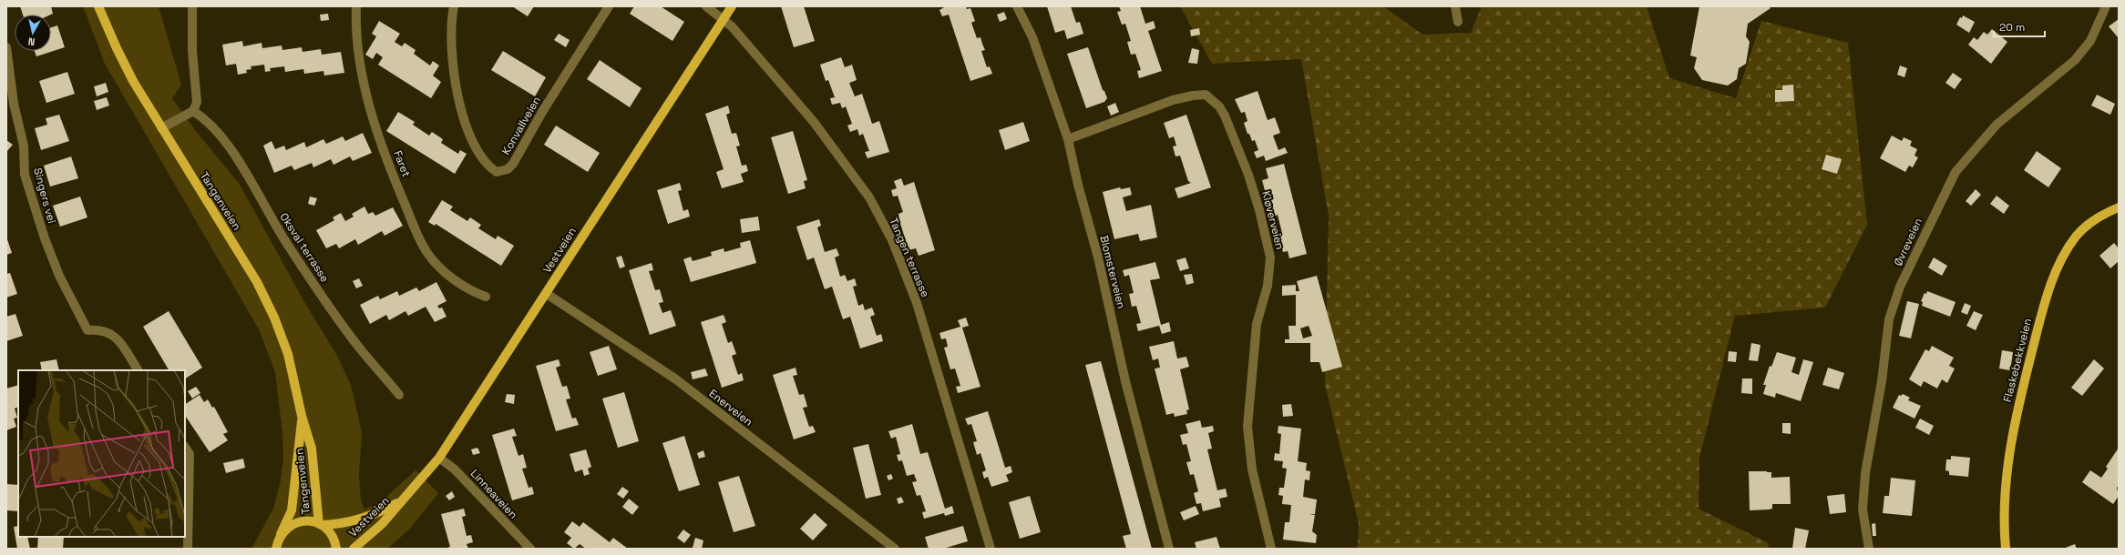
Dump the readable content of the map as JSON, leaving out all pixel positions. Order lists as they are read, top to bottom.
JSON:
{
  "streets": {
    "main road": ["Tangenveien", "Vestveien", "Flaskebekkveien"],
    "street": [
      "Konvallveien",
      "Faret",
      "Singers vei",
      "Kløverveien",
      "Øvreveien",
      "Oksval terrasse",
      "Tangen terrasse",
      "Blomsterveien",
      "Enerveien",
      "Linneaveien"
    ]
  },
  "crossings": [
    ["Tangenveien", "Vestveien"],
    ["Kløverveien", "Blomsterveien"],
    ["Vestveien", "Tangen terrasse"],
    ["Vestveien", "Enerveien"],
    ["Vestveien", "Linneaveien"]
  ],
  "scale_bar": "20 m",
  "north": "bottom"
}
